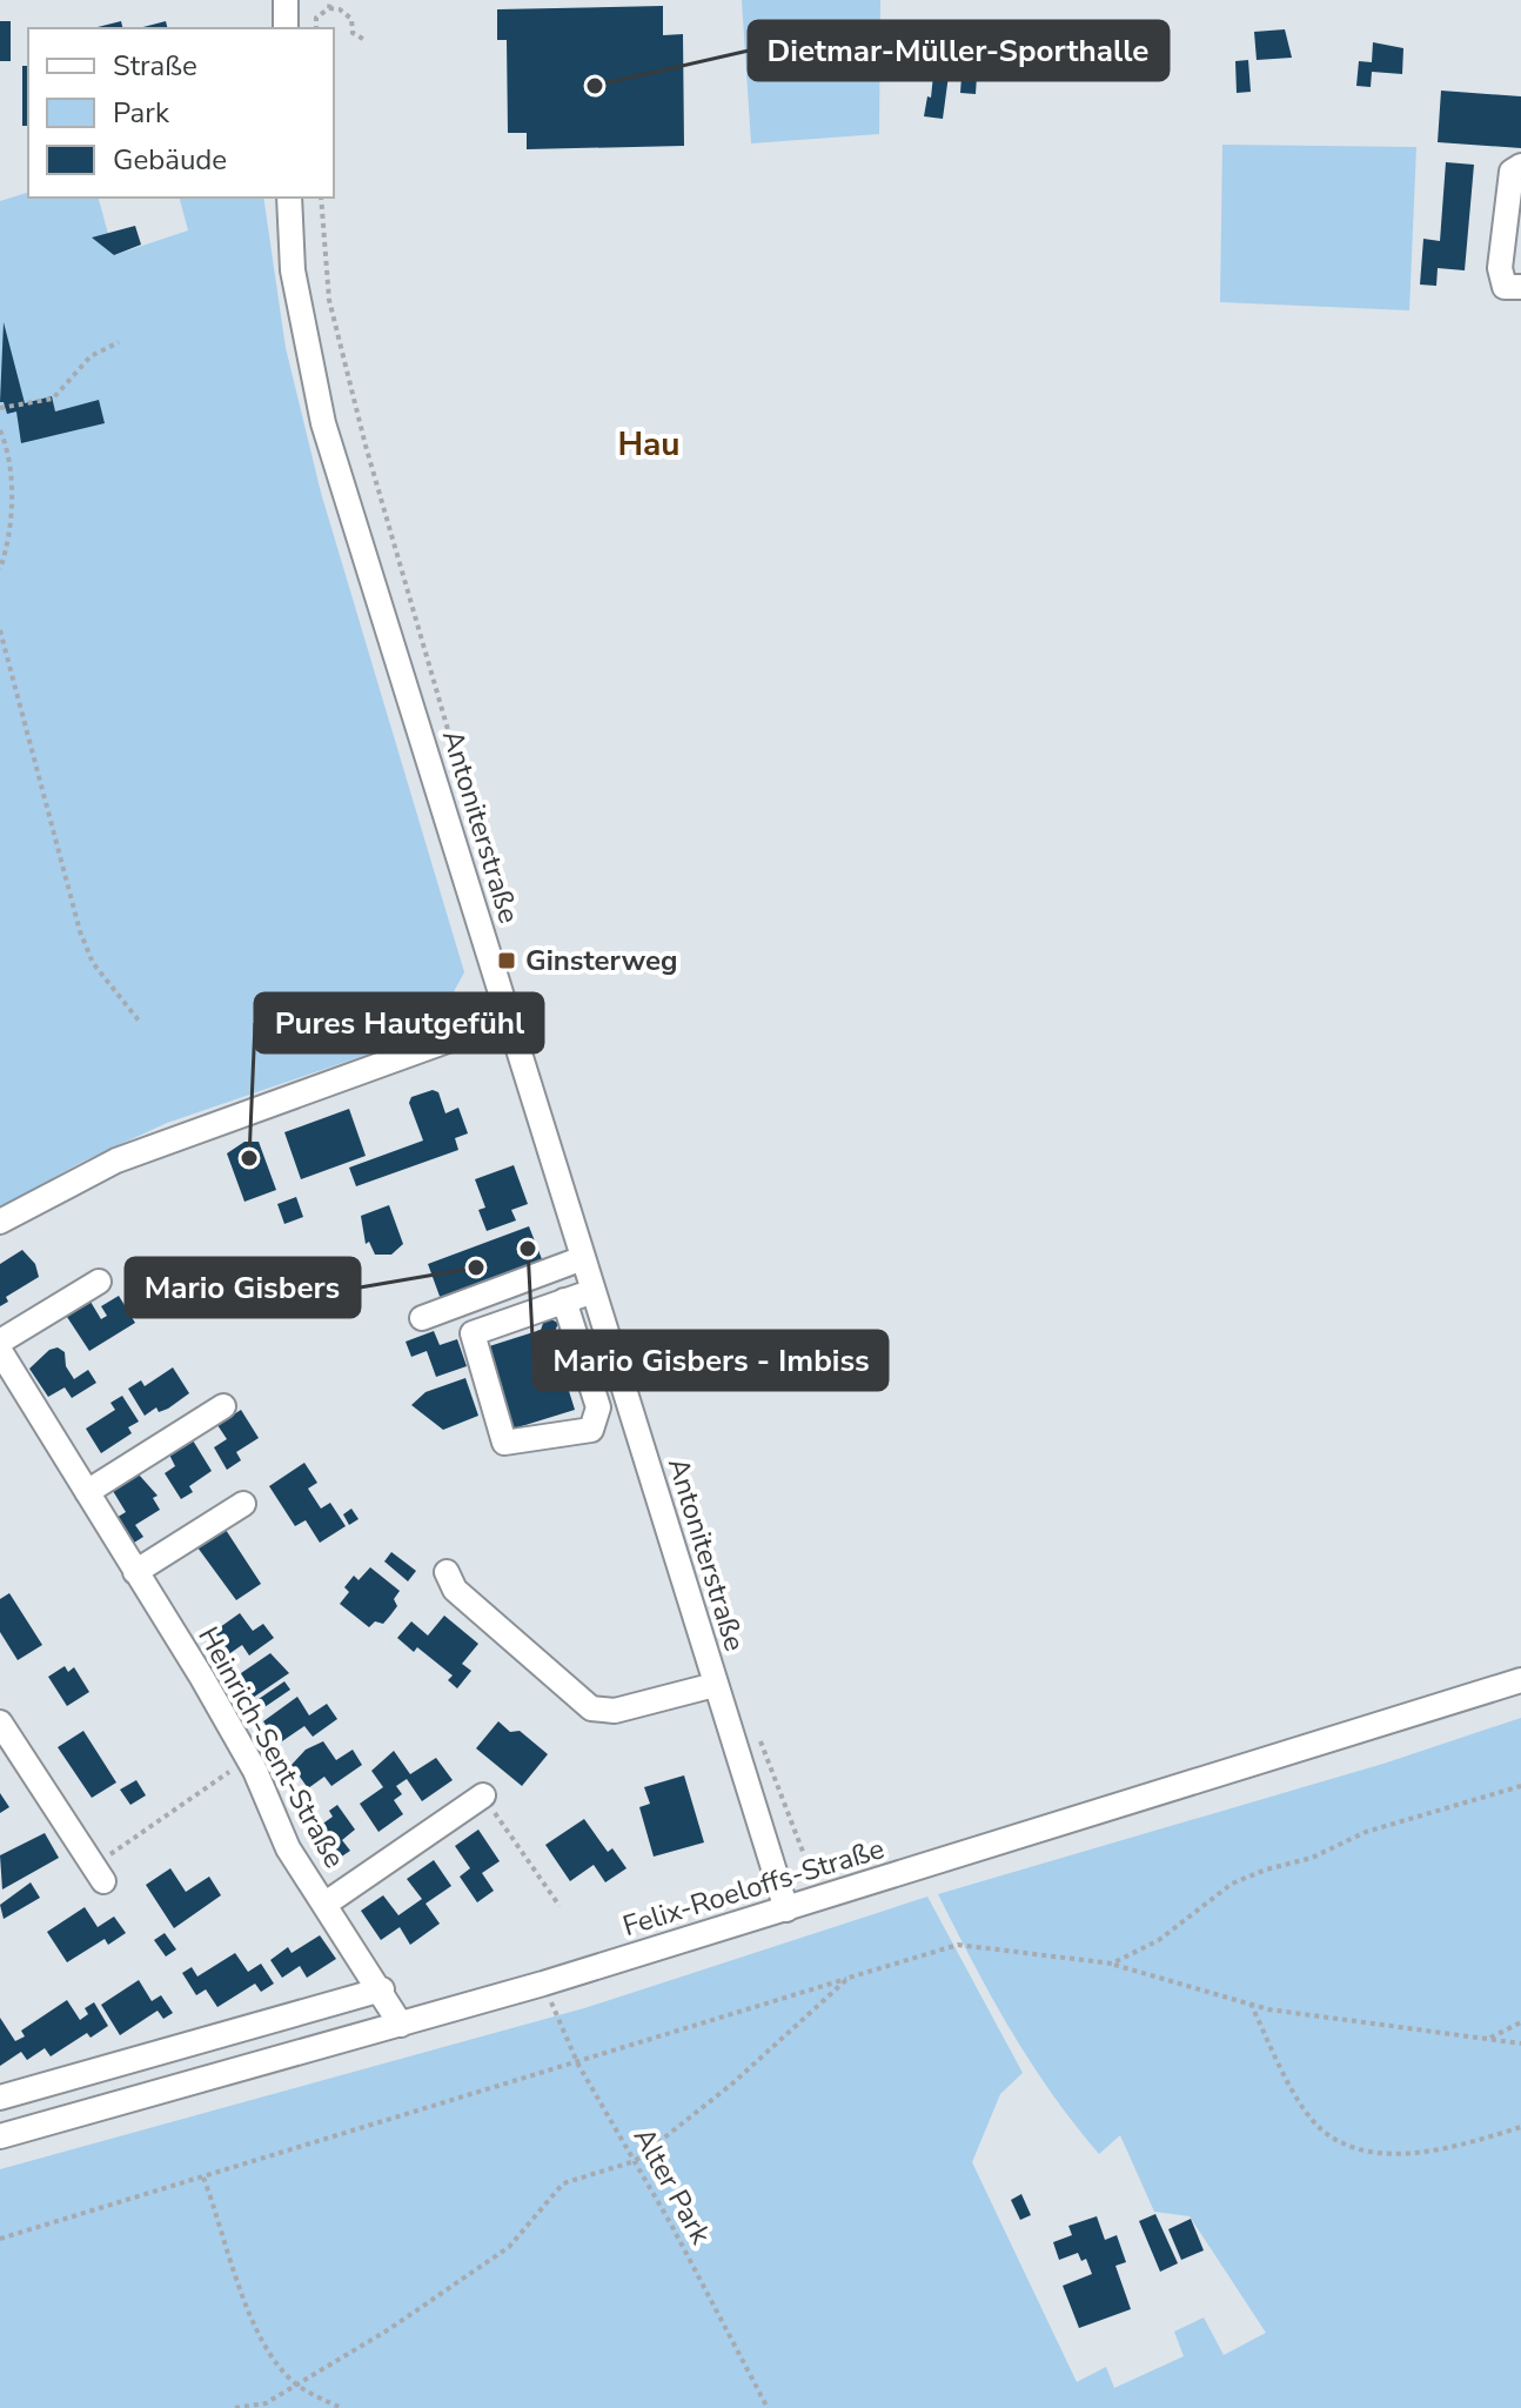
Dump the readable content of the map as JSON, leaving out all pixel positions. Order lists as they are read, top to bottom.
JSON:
{
  "streets": {
    "street": ["Antoniterstraße", "Heinrich-Sent-Straße", "Felix-Roeloffs-Straße"],
    "path": ["Alter Park"]
  },
  "crossings": [
    ["Antoniterstraße", "Felix-Roeloffs-Straße"],
    ["Heinrich-Sent-Straße", "Felix-Roeloffs-Straße"],
    ["Felix-Roeloffs-Straße", "Alter Park"]
  ],
  "districts": ["Hau"],
  "places": {
    "other": [
      "Dietmar-Müller-Sporthalle",
      "Pures Hautgefühl",
      "Mario Gisbers - Imbiss",
      "Mario Gisbers"
    ],
    "transit": ["Ginsterweg"]
  },
  "legend": ["Straße", "Park", "Gebäude"]
}
